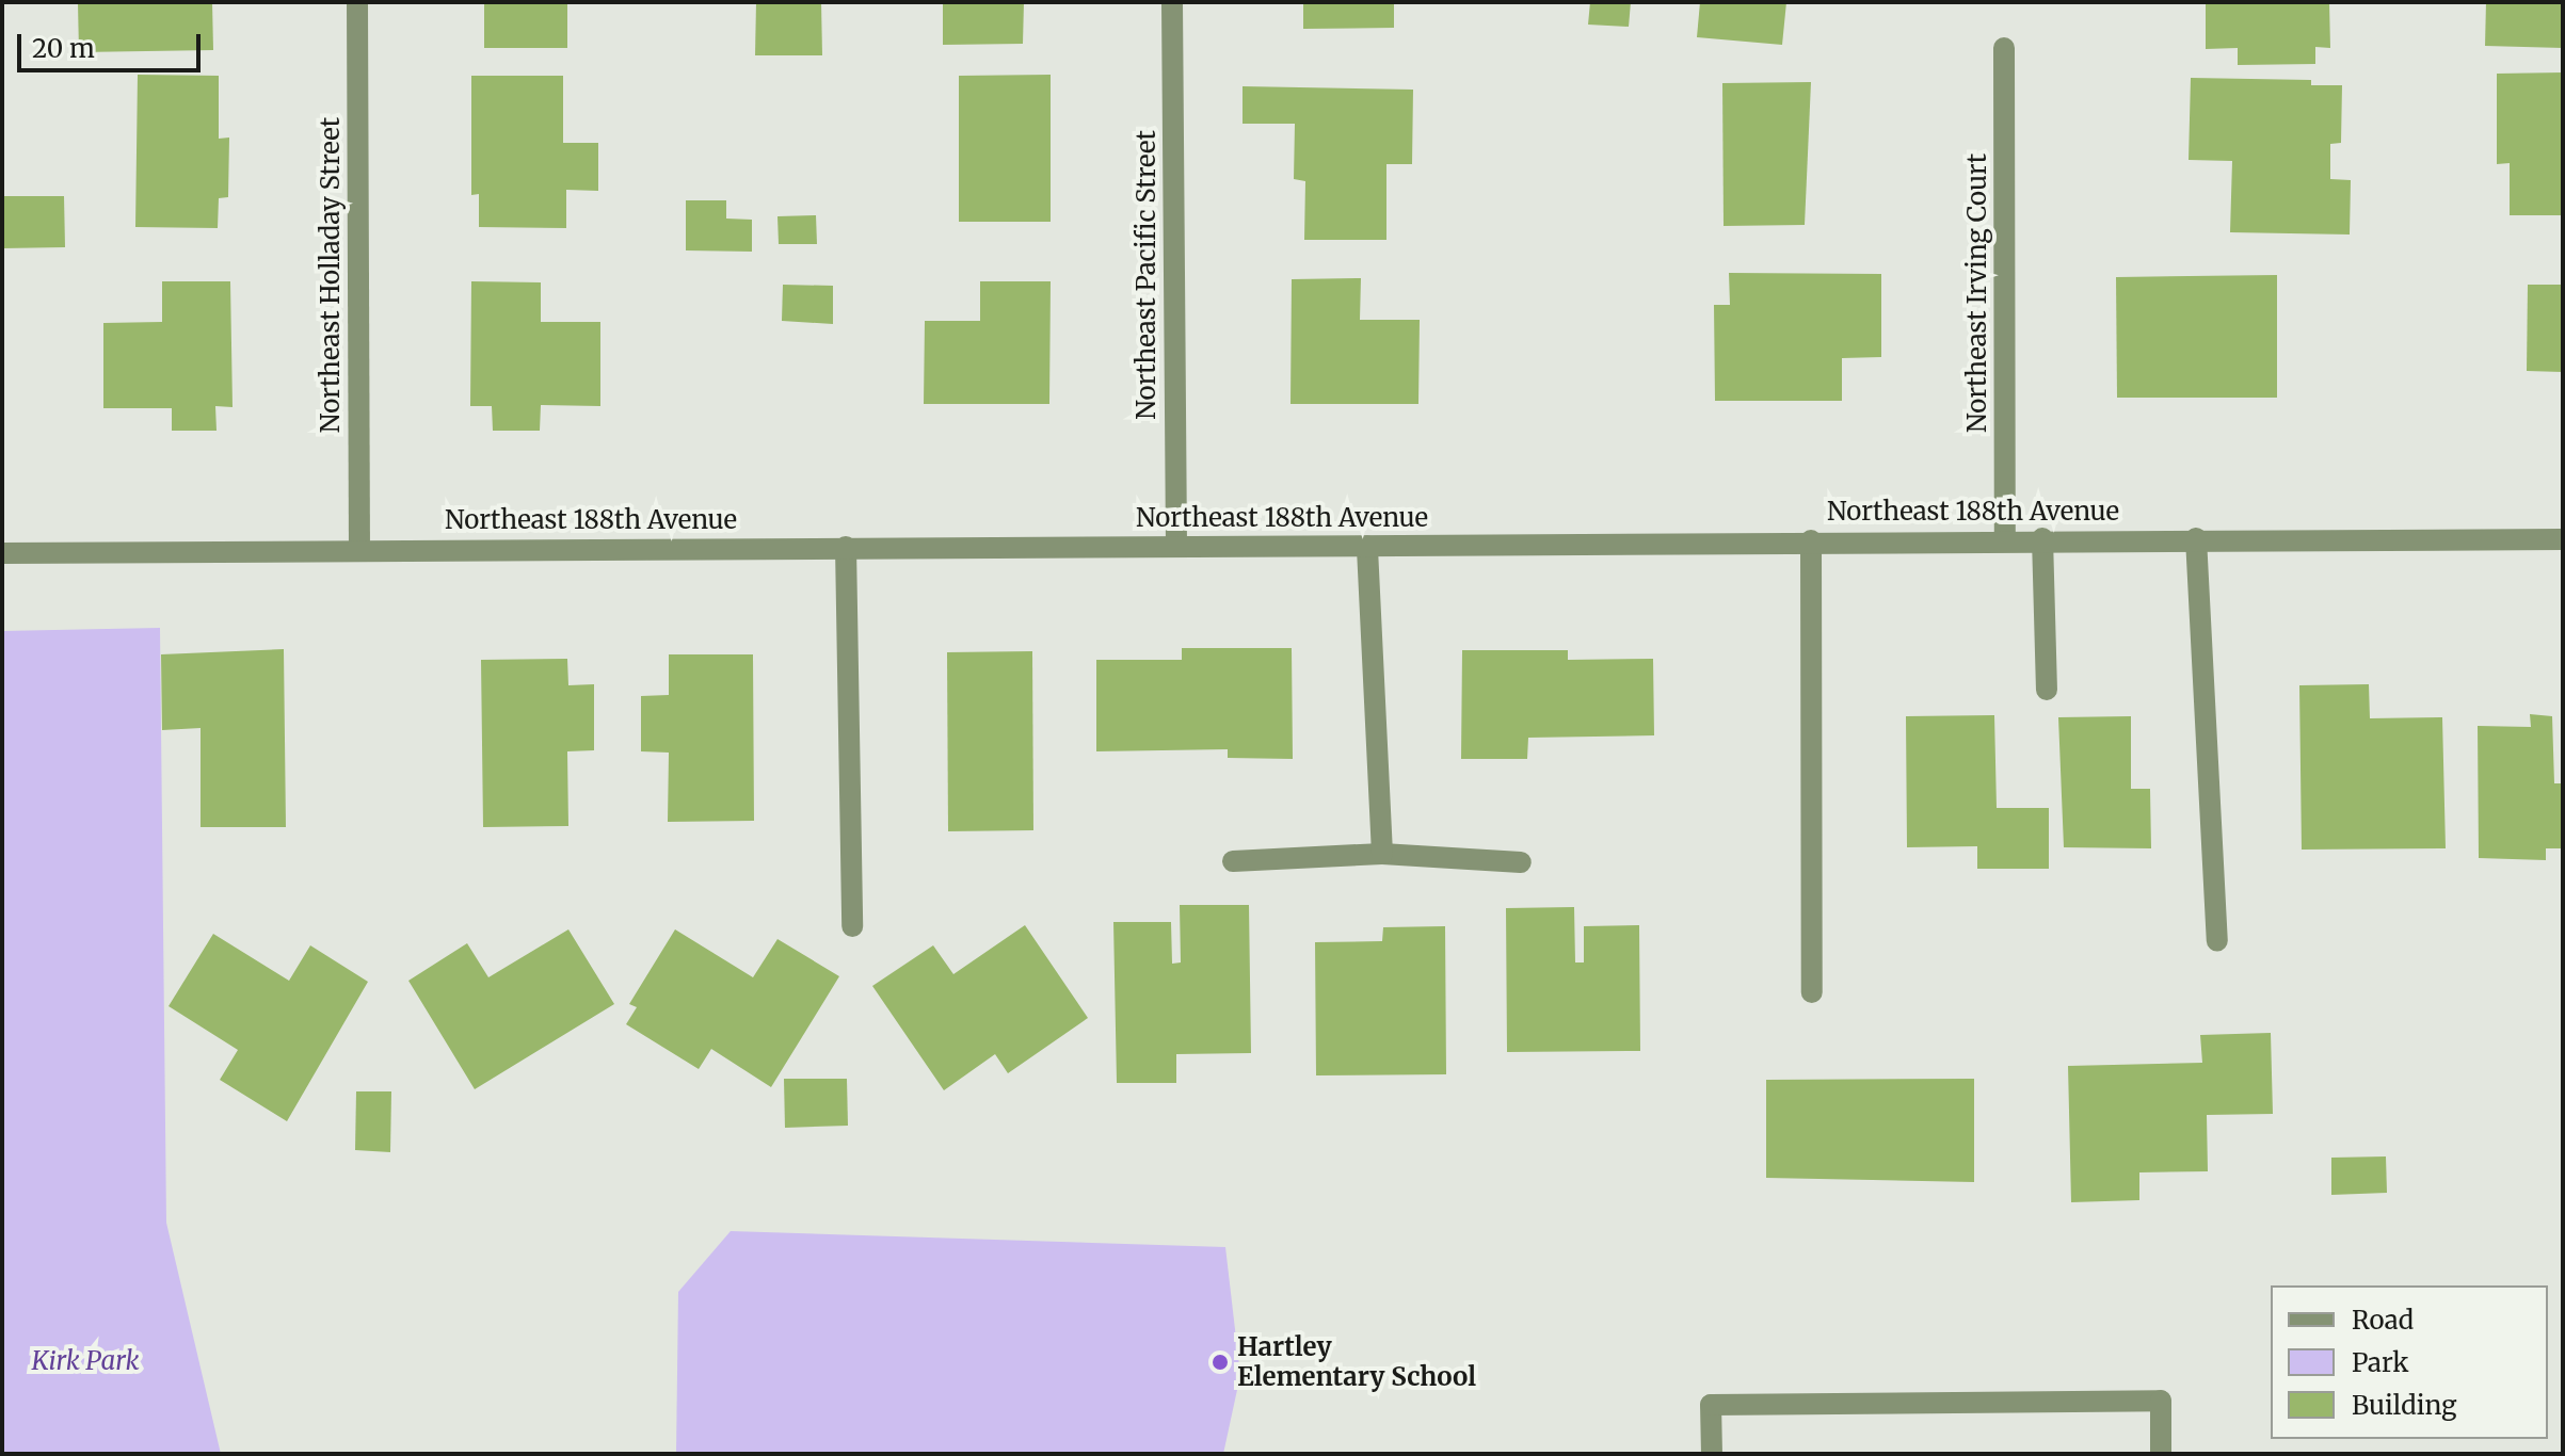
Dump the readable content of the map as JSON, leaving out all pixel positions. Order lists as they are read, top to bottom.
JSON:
{
  "streets": {
    "street": [
      "Northeast Holladay Street",
      "Northeast Pacific Street",
      "Northeast Irving Court",
      "Northeast 188th Avenue"
    ]
  },
  "crossings": [
    ["Northeast Holladay Street", "Northeast 188th Avenue"],
    ["Northeast Pacific Street", "Northeast 188th Avenue"],
    ["Northeast Irving Court", "Northeast 188th Avenue"]
  ],
  "parks": ["Kirk Park"],
  "places": ["Hartley Elementary School"],
  "legend": ["Road", "Park", "Building"],
  "scale_bar": "20 m"
}
